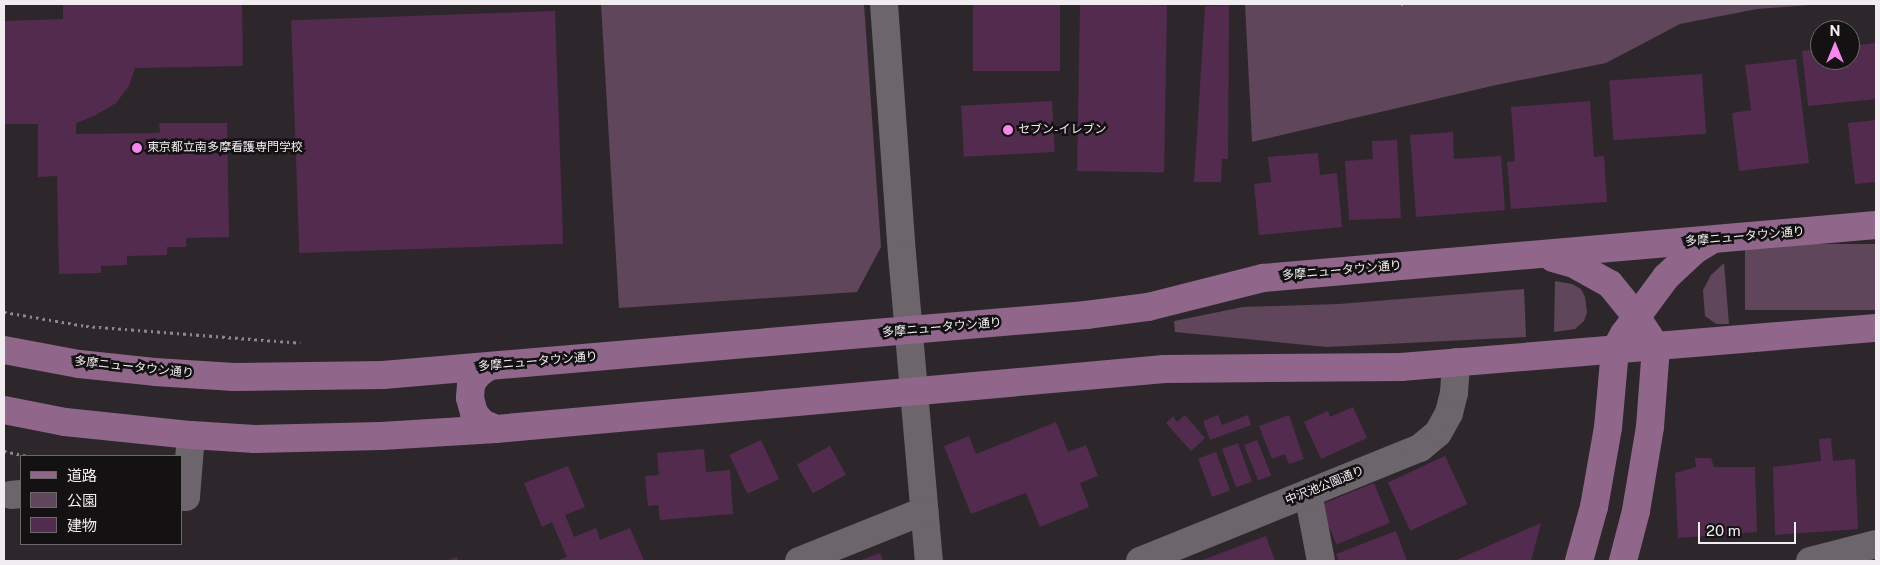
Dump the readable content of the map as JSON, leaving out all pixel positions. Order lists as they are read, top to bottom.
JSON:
{
  "streets": {
    "main road": ["多摩ニュータウン通り"],
    "street": ["中沢池公園通り"]
  },
  "places": ["セブン-イレブン", "東京都立南多摩看護専門学校"],
  "legend": ["道路", "公園", "建物"],
  "scale_bar": "20 m",
  "north": "top"
}
